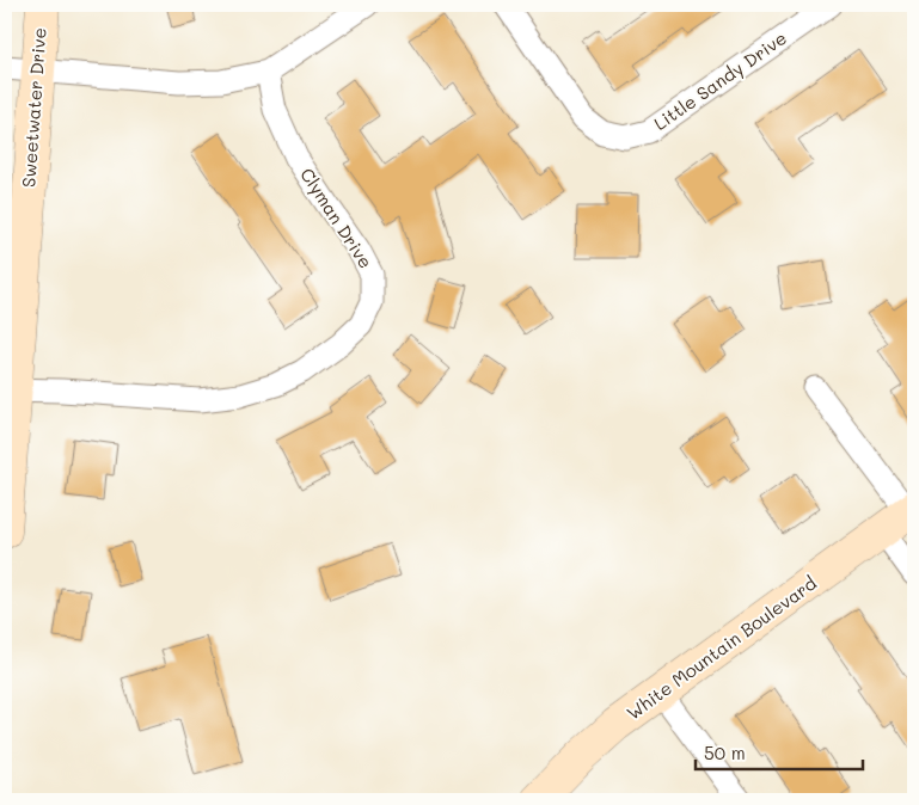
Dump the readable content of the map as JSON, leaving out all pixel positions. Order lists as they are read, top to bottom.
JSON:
{
  "streets": {
    "street": [
      "Little Sandy Drive",
      "Sweetwater Drive",
      "Clyman Drive",
      "White Mountain Boulevard"
    ]
  },
  "crossings": [
    ["Sweetwater Drive", "Clyman Drive"]
  ],
  "scale_bar": "50 m"
}
